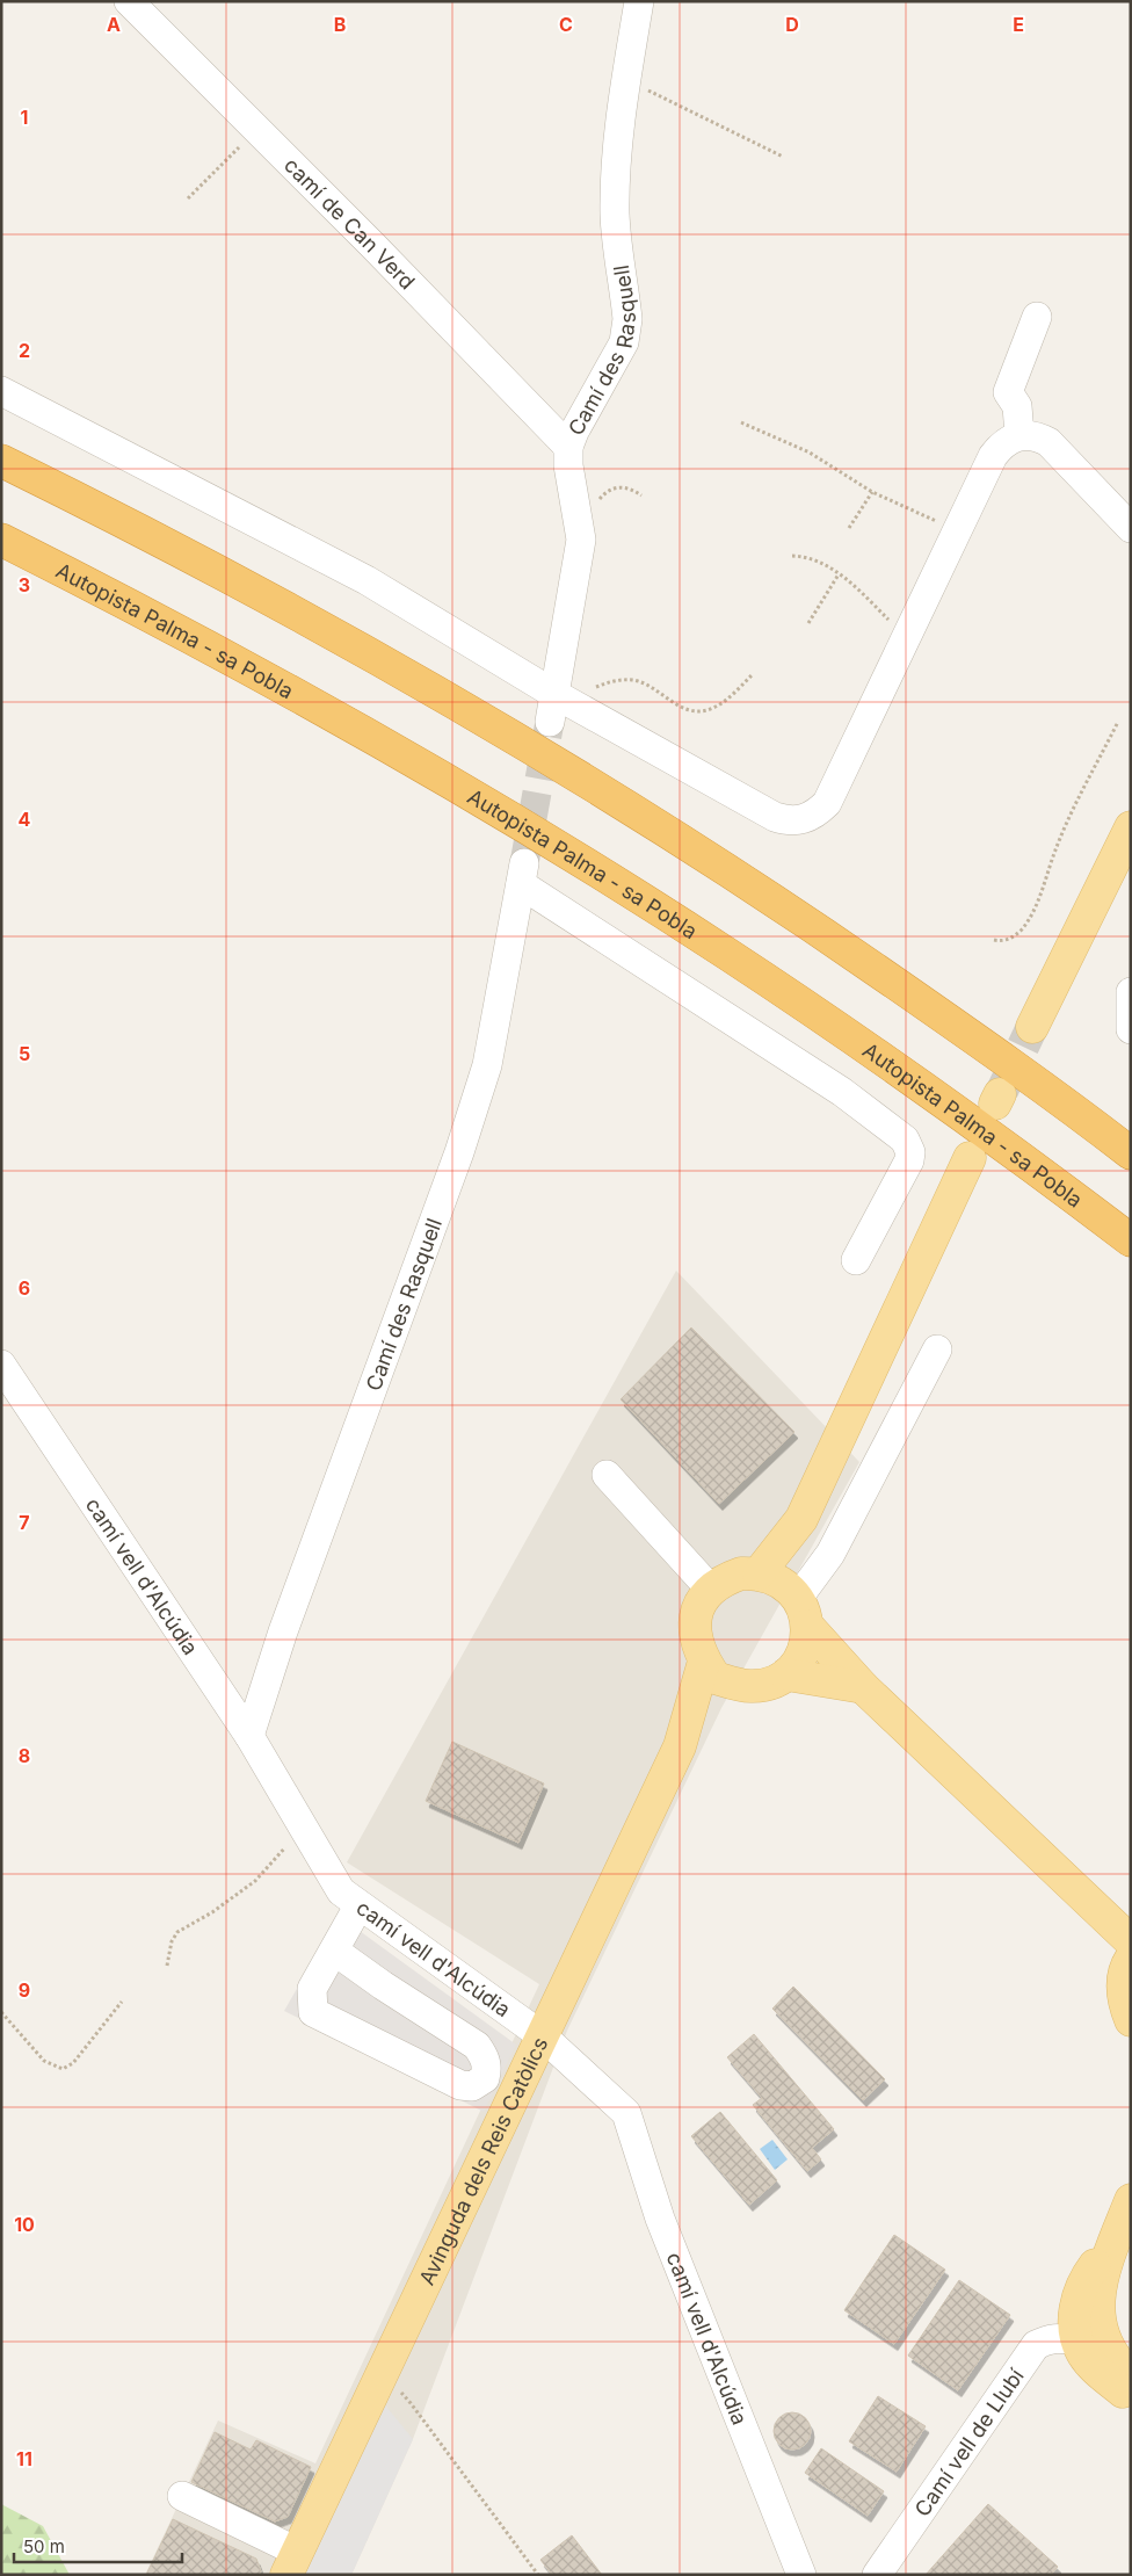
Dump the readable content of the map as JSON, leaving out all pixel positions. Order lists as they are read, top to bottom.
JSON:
{
  "streets": {
    "highway": ["Autopista Palma - sa Pobla"],
    "main road": ["Avinguda dels Reis Catòlics"],
    "street": [
      "camí de Can Verd",
      "Camí des Rasquell",
      "camí vell d'Alcúdia",
      "Camí vell de Llubí"
    ]
  },
  "crossings": [
    ["camí de Can Verd", "Camí des Rasquell"],
    ["Camí des Rasquell", "camí vell d'Alcúdia"],
    ["camí vell d'Alcúdia", "Avinguda dels Reis Catòlics"]
  ],
  "scale_bar": "50 m",
  "grid": {
    "columns": [
      "A",
      "B",
      "C",
      "D",
      "E"
    ],
    "rows": [
      "1",
      "2",
      "3",
      "4",
      "5",
      "6",
      "7",
      "8",
      "9",
      "10",
      "11"
    ]
  }
}
